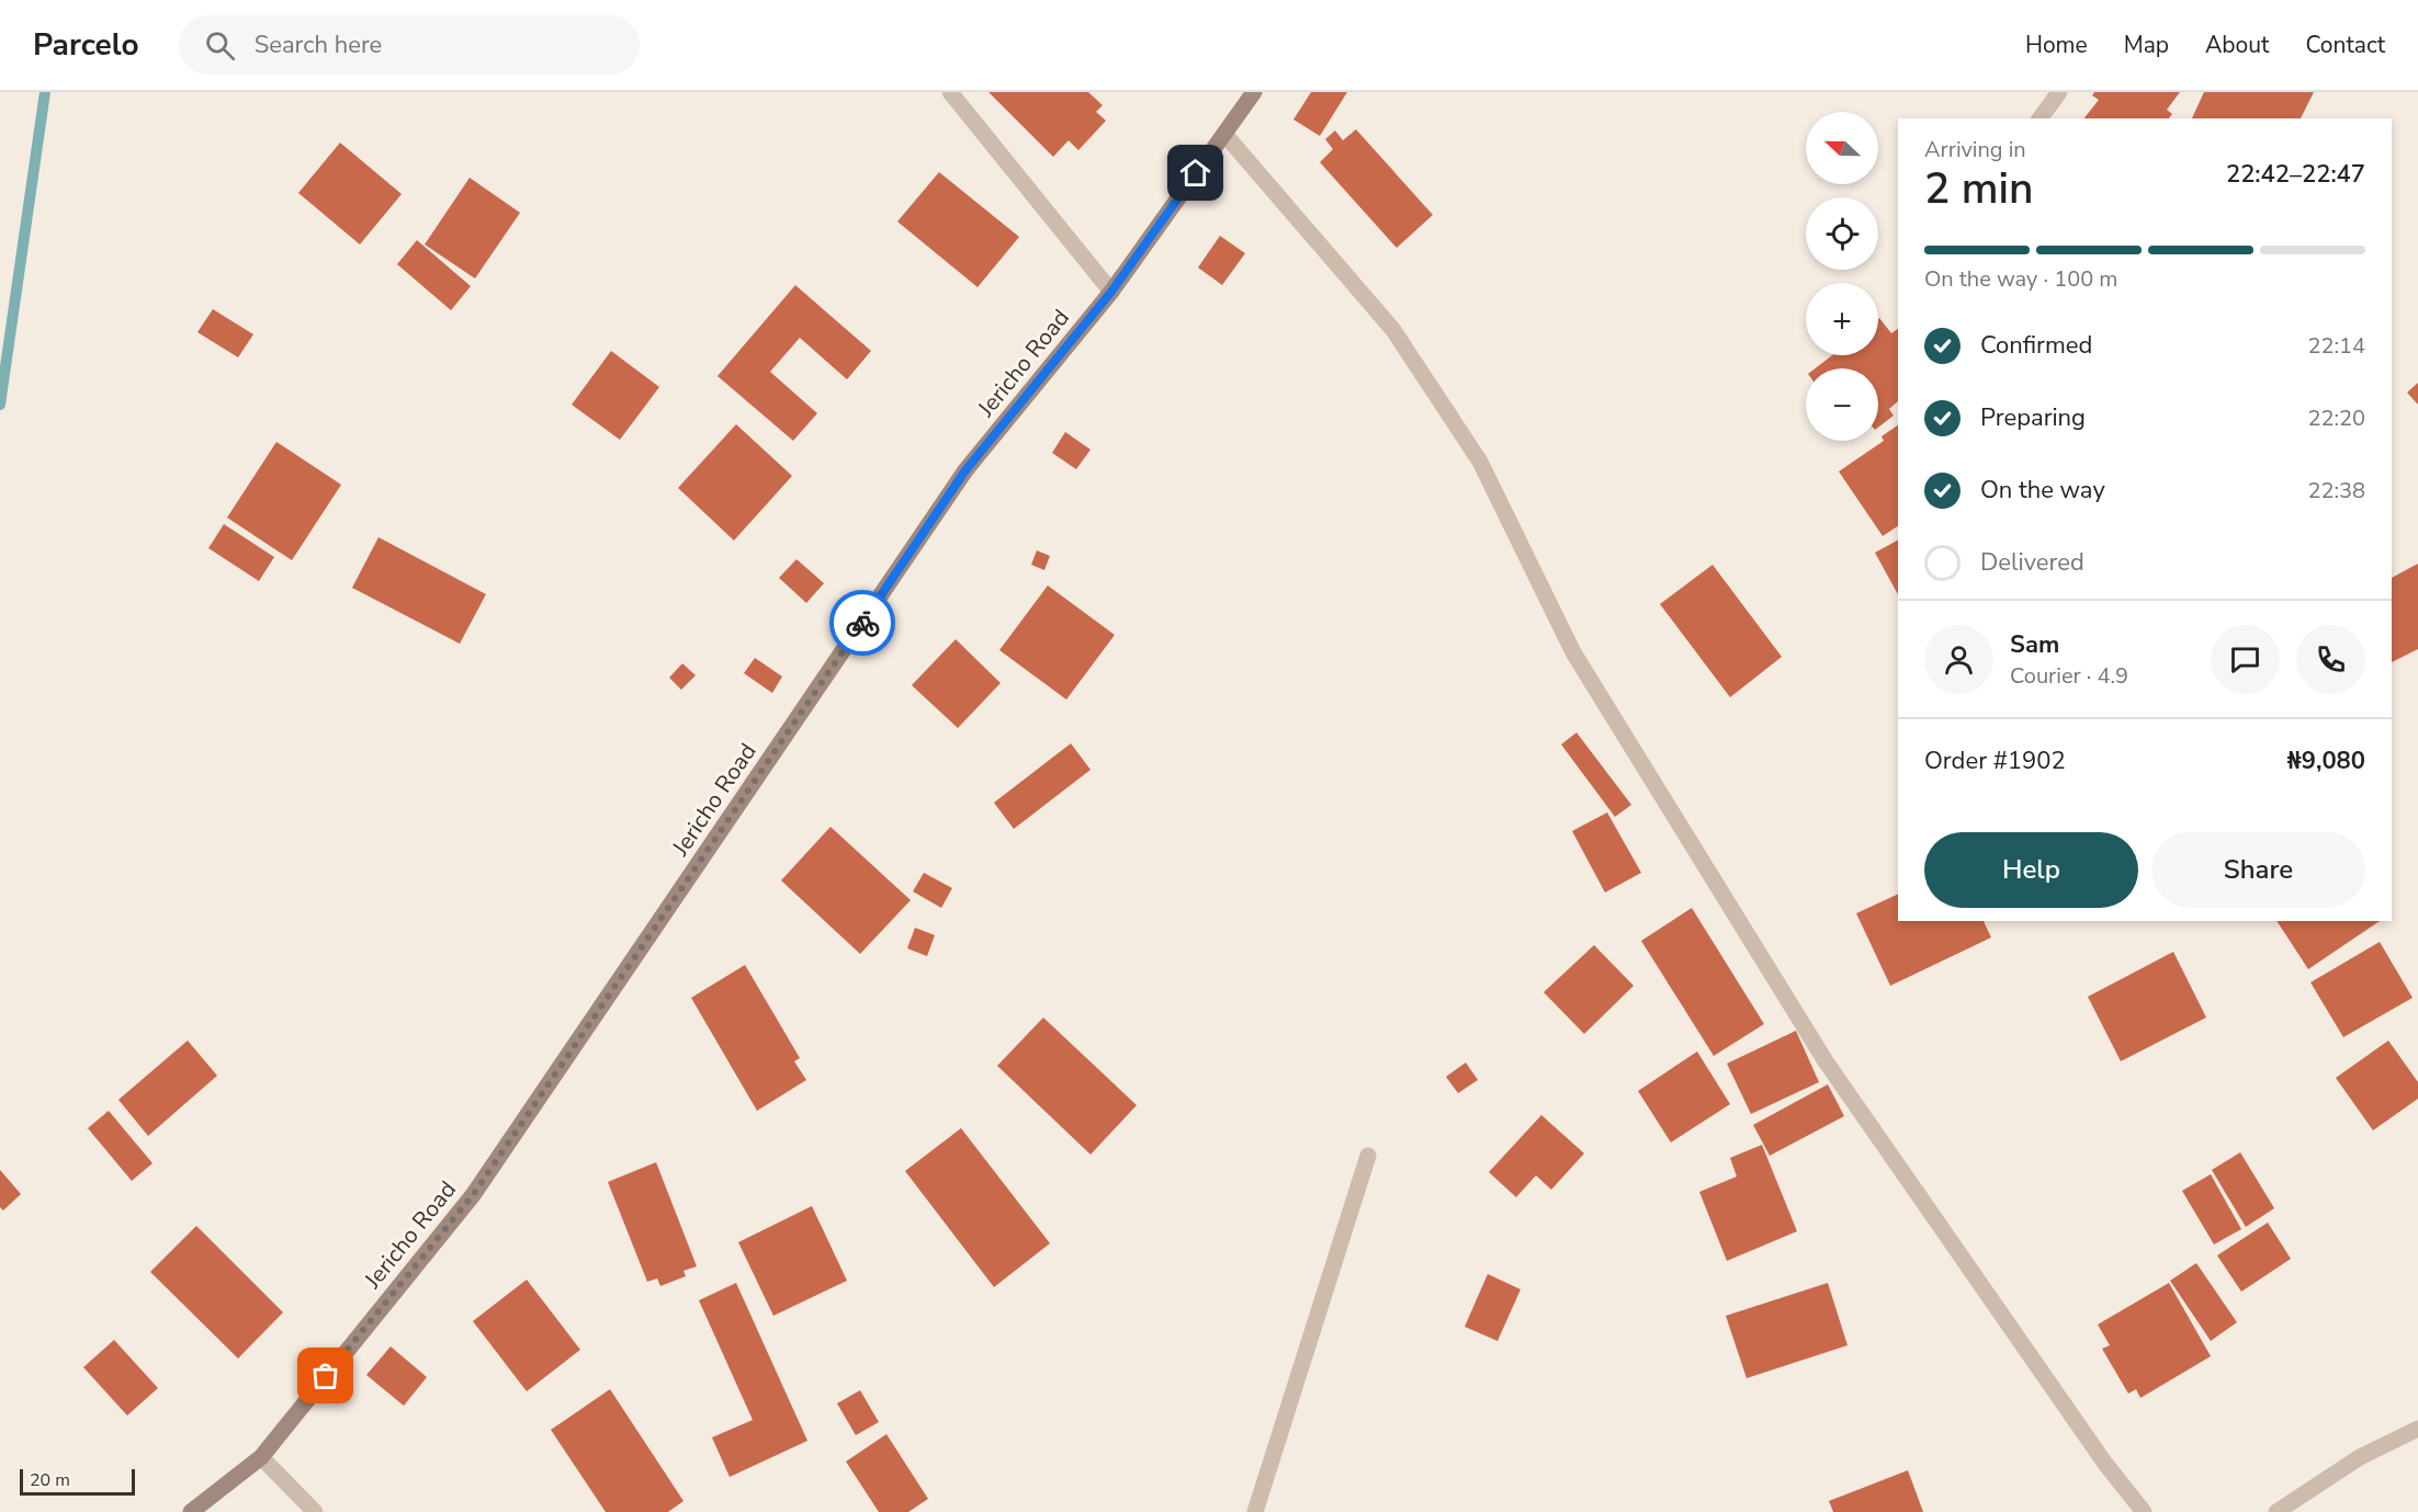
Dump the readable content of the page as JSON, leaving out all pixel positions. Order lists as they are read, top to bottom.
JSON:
{
  "streets": {
    "street": ["Jericho Road"]
  },
  "scale_bar": "20 m",
  "north": "left",
  "page": {
    "header": "Parcelo",
    "search": "Search here",
    "nav": [
      "Home",
      "Map",
      "About",
      "Contact"
    ],
    "map_buttons": ["+", "−"],
    "heading": ["2 min", "Arriving in", "22:42–22:47"],
    "panel": [
      "Sam",
      "Courier · 4.9",
      "Order #1902",
      "₦9,080"
    ],
    "bar": "On the way · 100 m",
    "list": [
      ["Confirmed", "22:14"],
      ["Preparing", "22:20"],
      ["On the way", "22:38"],
      "Delivered"
    ],
    "buttons": ["Help", "Share"],
    "scale": "20 m"
  }
}
